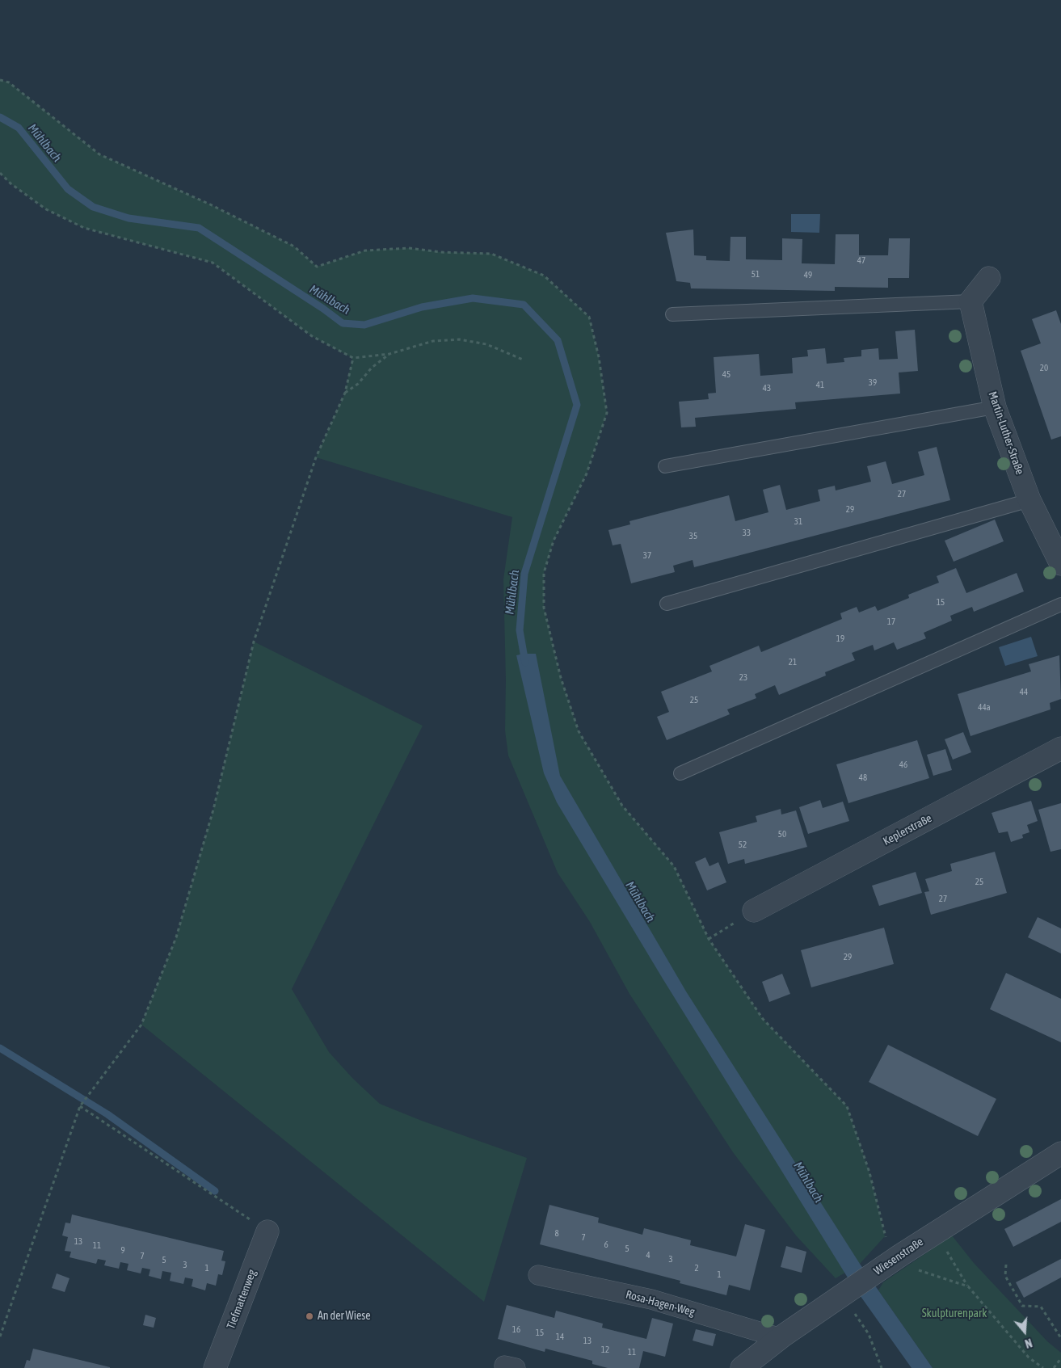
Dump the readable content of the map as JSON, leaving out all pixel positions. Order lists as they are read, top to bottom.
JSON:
{
  "streets": {
    "street": [
      "Martin-Luther-Straße",
      "Keplerstraße",
      "Wiesenstraße",
      "Tiefmattenweg",
      "Rosa-Hagen-Weg"
    ]
  },
  "crossings": [
    ["Wiesenstraße", "Rosa-Hagen-Weg"]
  ],
  "water": ["Mühlbach"],
  "parks": ["Skulpturenpark"],
  "places": ["An der Wiese"],
  "house_numbers": [
    "47",
    "51",
    "49",
    "20",
    "45",
    "39",
    "41",
    "43",
    "27",
    "29",
    "31",
    "33",
    "35",
    "37",
    "15",
    "17",
    "19",
    "21",
    "23",
    "44",
    "25",
    "44a",
    "46",
    "48",
    "50",
    "52",
    "25",
    "27",
    "29",
    "8",
    "7",
    "13",
    "6",
    "11",
    "5",
    "9",
    "4",
    "7",
    "3",
    "5",
    "3",
    "1",
    "2",
    "1",
    "16",
    "15",
    "14",
    "13",
    "12",
    "11"
  ],
  "north": "bottom"
}
